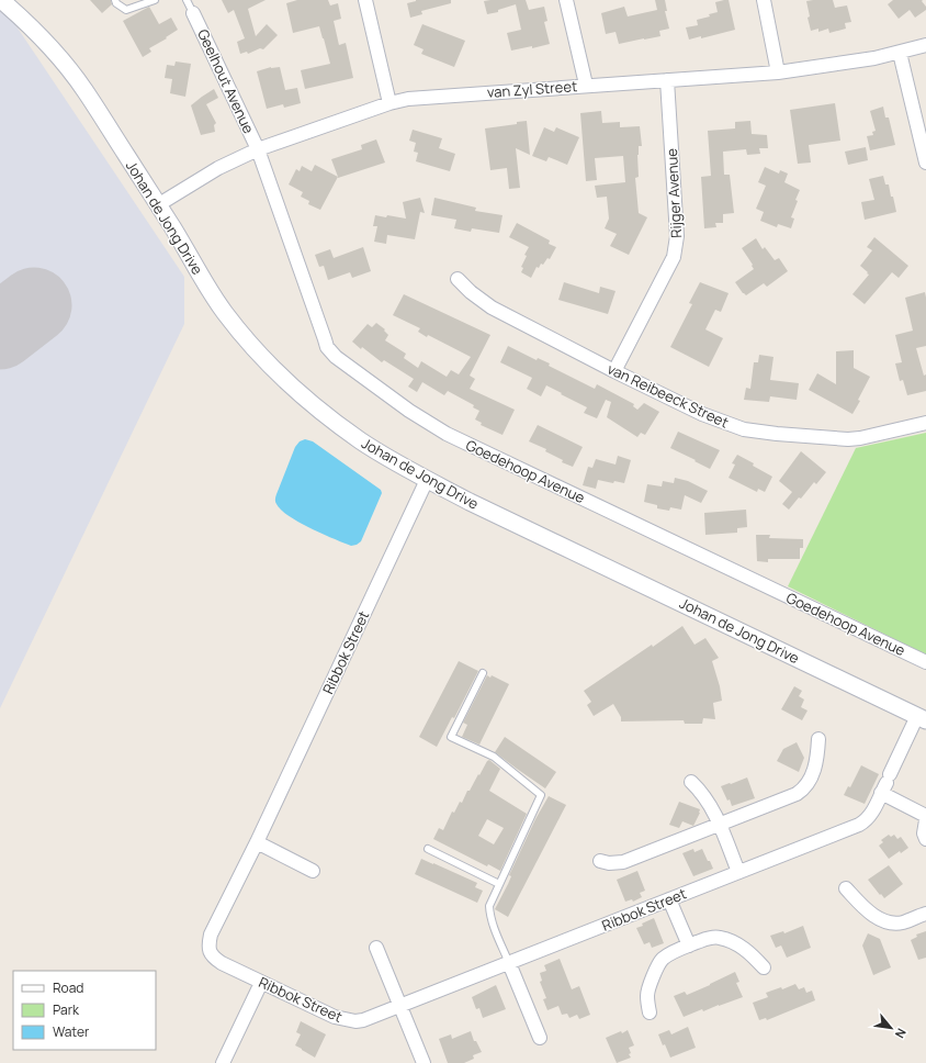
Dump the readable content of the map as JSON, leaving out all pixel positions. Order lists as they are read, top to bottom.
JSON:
{
  "streets": {
    "street": [
      "Geelhout Avenue",
      "van Zyl Street",
      "Rijger Avenue",
      "Johan de Jong Drive",
      "van Reibeeck Street",
      "Goedehoop Avenue",
      "Ribbok Street"
    ]
  },
  "crossings": [
    ["Geelhout Avenue", "van Zyl Street"],
    ["Geelhout Avenue", "Goedehoop Avenue"],
    ["van Zyl Street", "Rijger Avenue"],
    ["van Zyl Street", "Johan de Jong Drive"],
    ["van Zyl Street", "Goedehoop Avenue"],
    ["Rijger Avenue", "van Reibeeck Street"],
    ["Johan de Jong Drive", "Ribbok Street"]
  ],
  "legend": ["Road", "Park", "Water"],
  "north": "bottom right"
}
